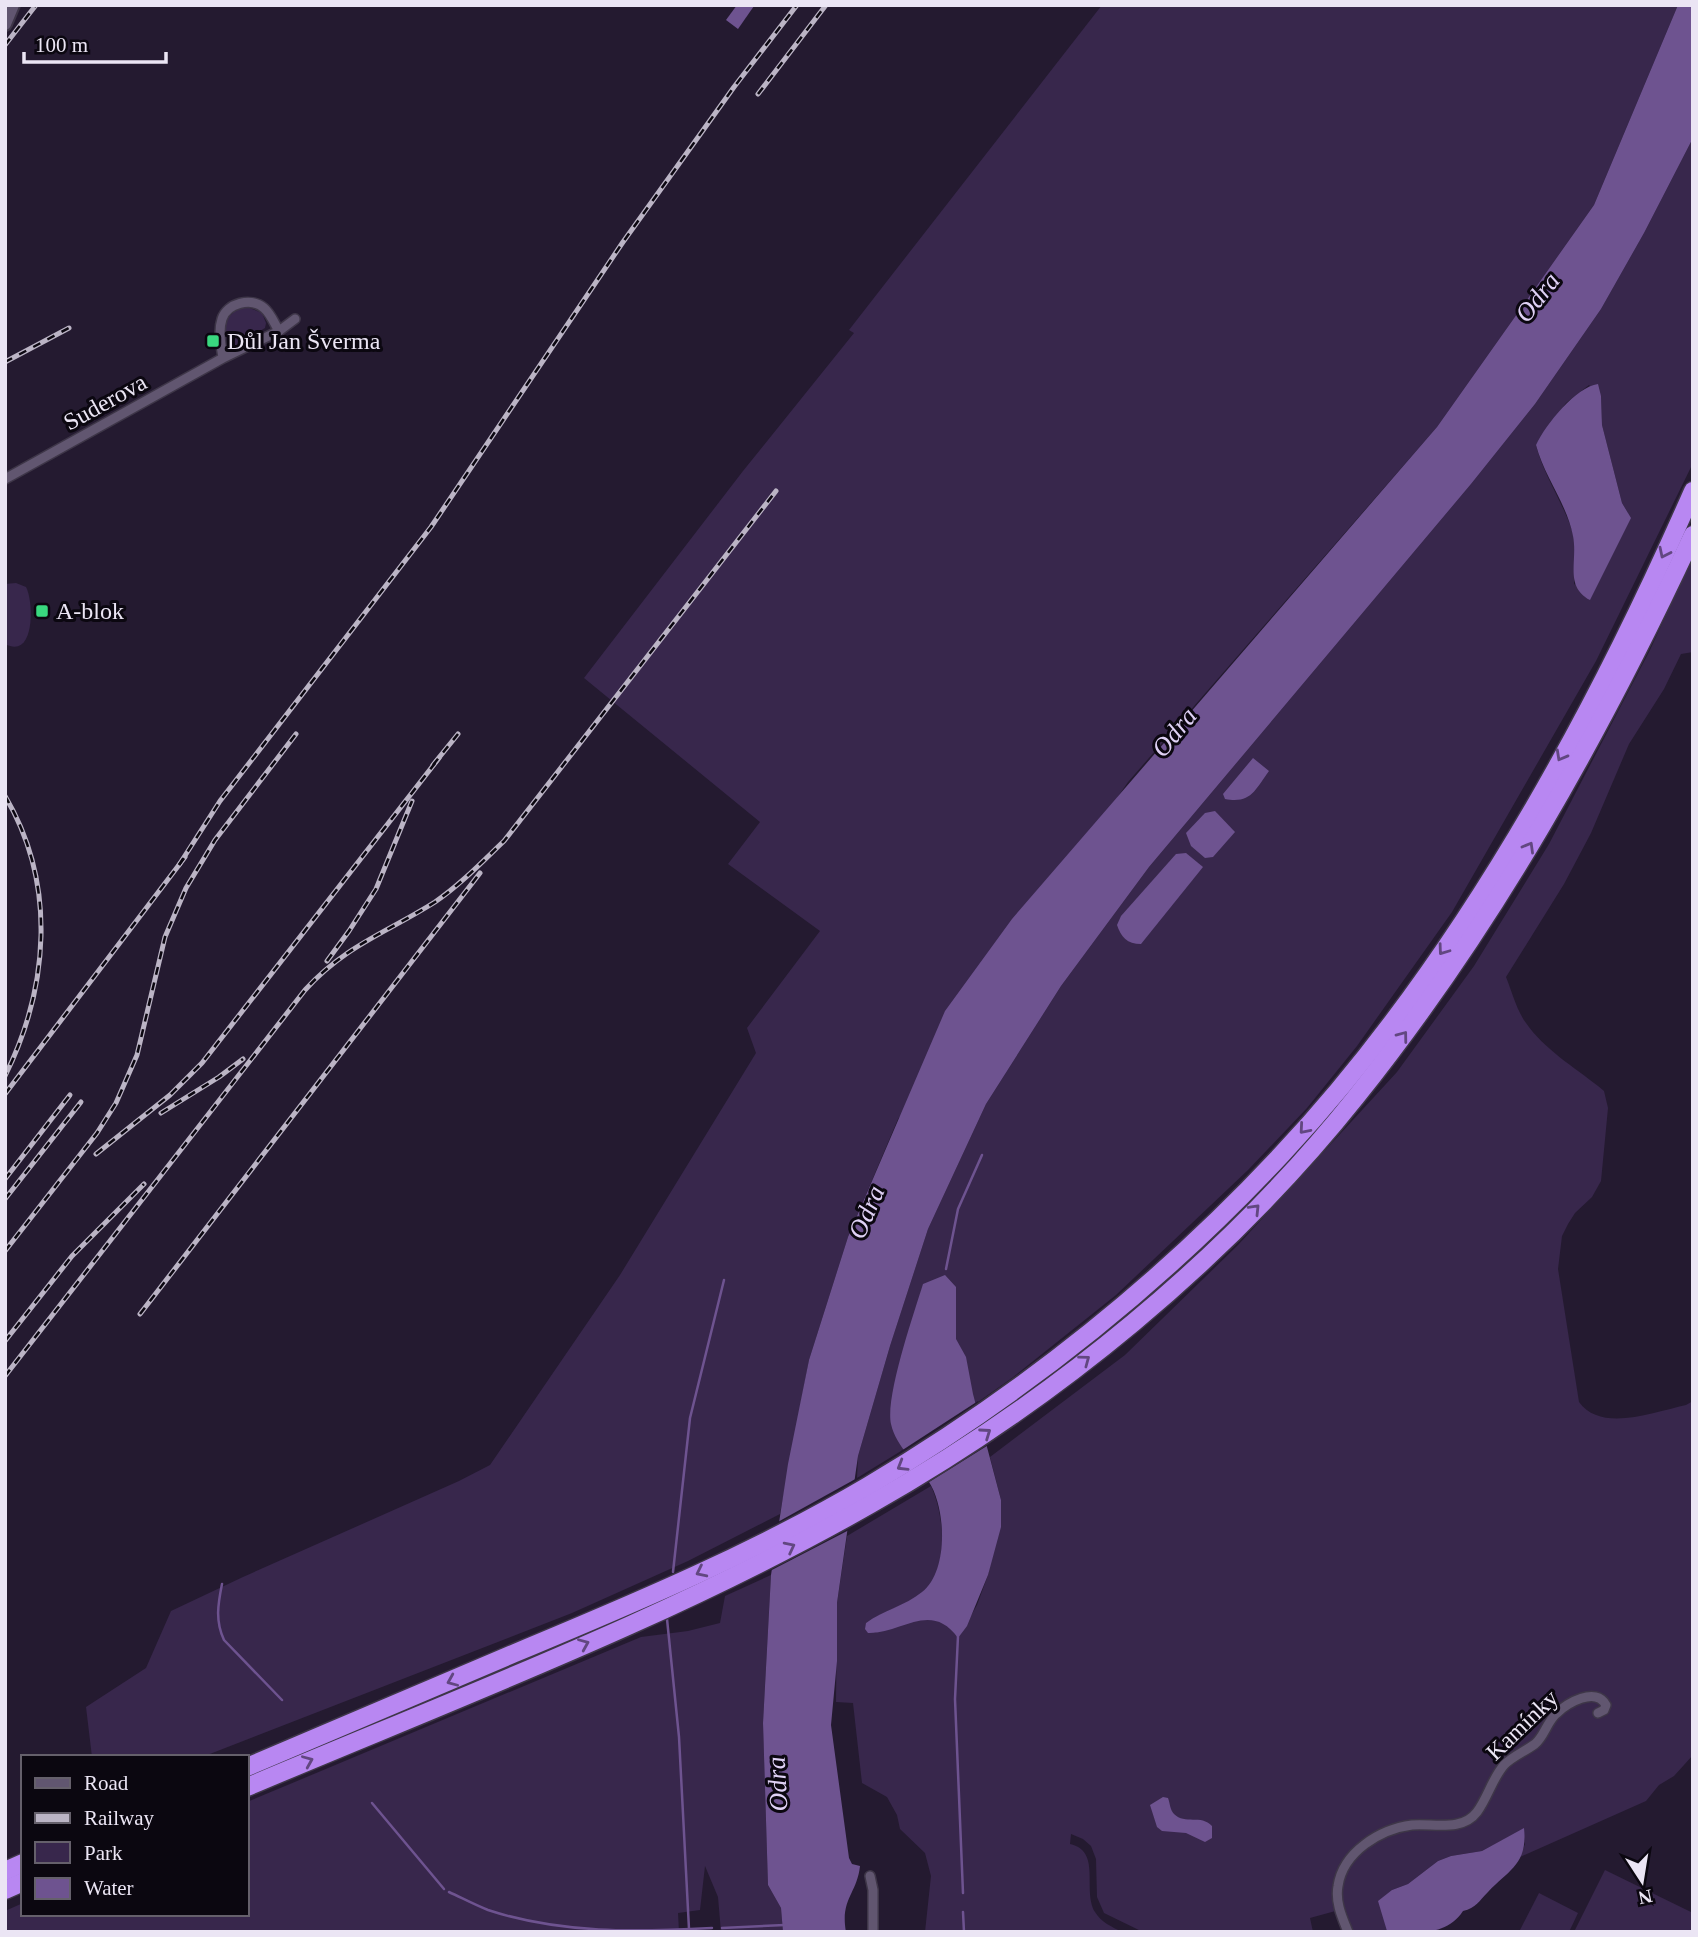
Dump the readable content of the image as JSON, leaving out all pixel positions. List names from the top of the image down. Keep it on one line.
{"streets":{"street":["Suderova","Kamínky"]},"water":["Odra"],"places":{"transit":["Důl Jan Šverma","A-blok"]},"legend":["Road","Railway","Park","Water"],"scale_bar":"100 m","north":"bottom"}
